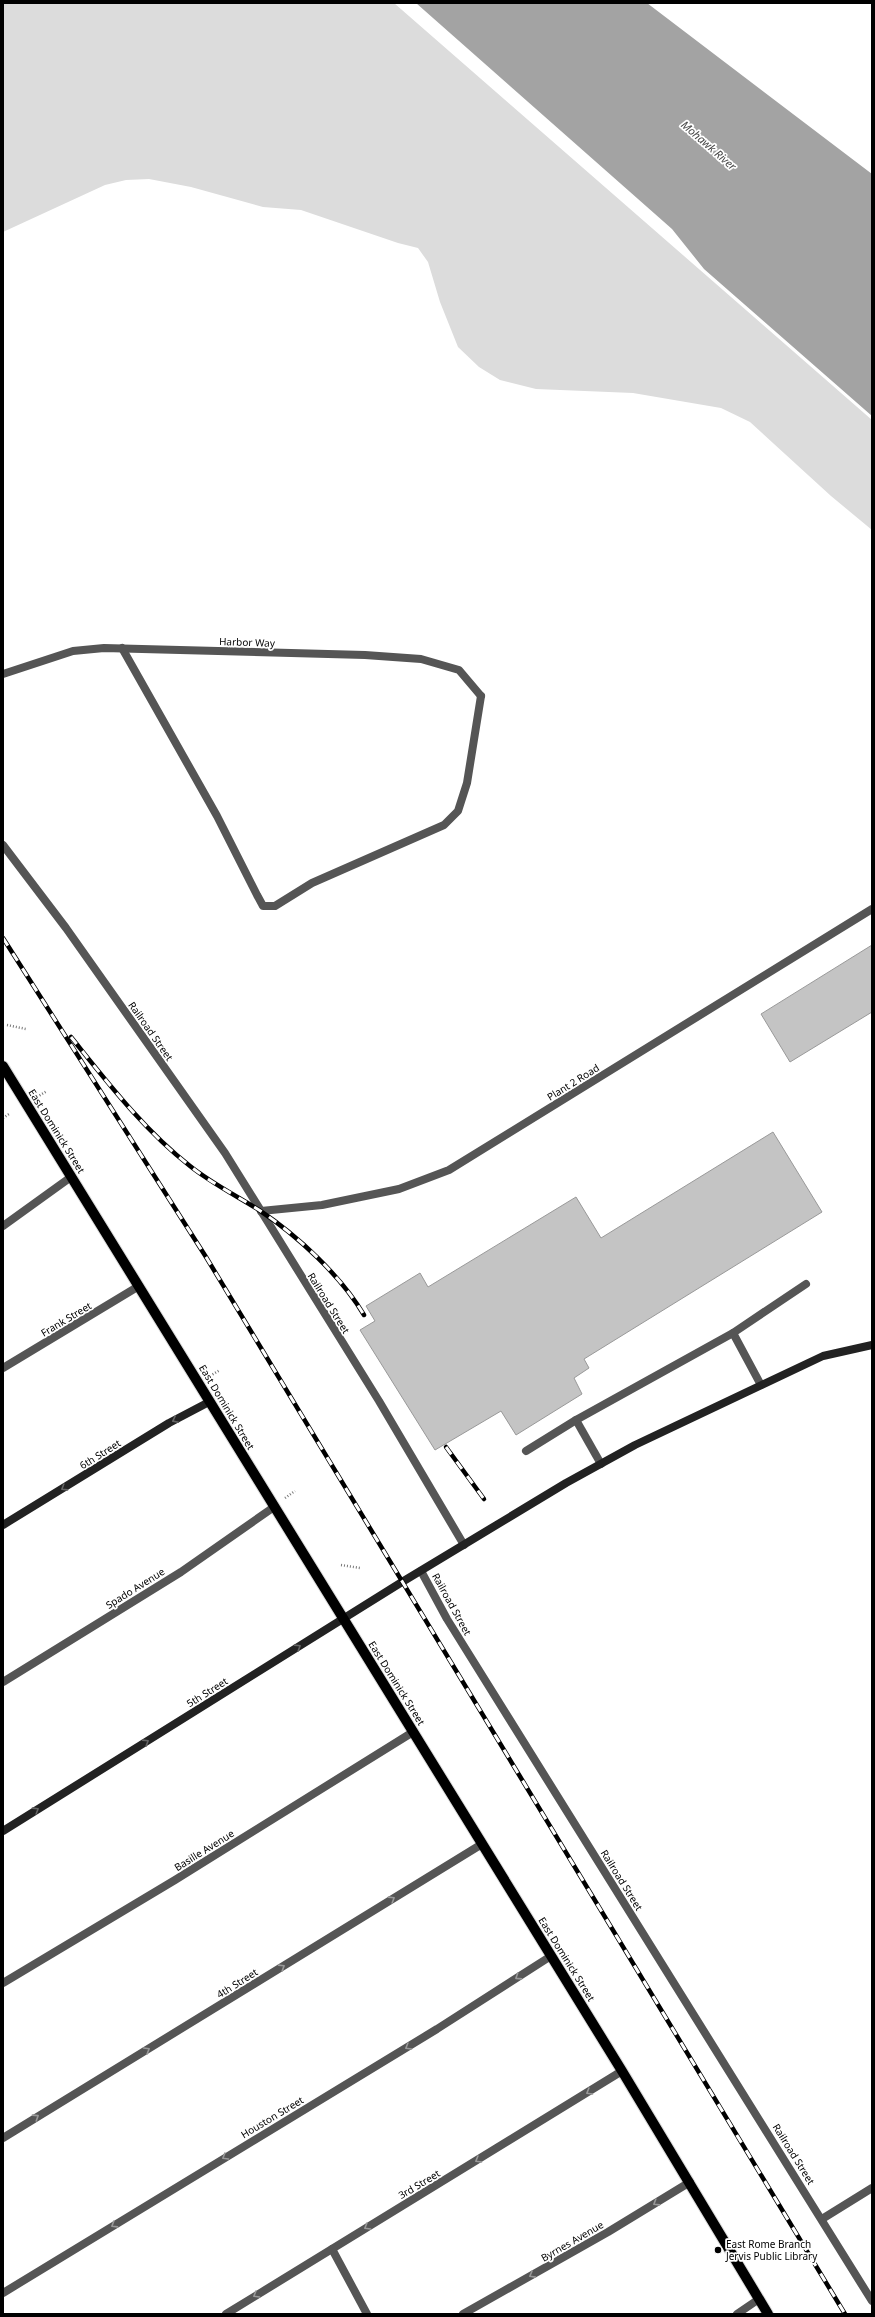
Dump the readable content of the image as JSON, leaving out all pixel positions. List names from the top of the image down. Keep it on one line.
{"streets":{"main road":["East Dominick Street"],"street":["Harbor Way","Railroad Street","Plant 2 Road","Frank Street","6th Street","Spado Avenue","5th Street","Basille Avenue","4th Street","Houston Street","3rd Street","Byrnes Avenue"]},"crossings":[["Railroad Street","Plant 2 Road"],["Railroad Street","5th Street"],["East Dominick Street","Frank Street"],["East Dominick Street","6th Street"],["East Dominick Street","Spado Avenue"],["East Dominick Street","5th Street"],["East Dominick Street","Basille Avenue"],["East Dominick Street","4th Street"],["East Dominick Street","Houston Street"],["East Dominick Street","3rd Street"],["East Dominick Street","Byrnes Avenue"]],"one_way":["6th Street","5th Street","4th Street","Houston Street","3rd Street","Byrnes Avenue"],"water":["Mohawk River"],"places":["East Rome Branch Jervis Public Library"]}
